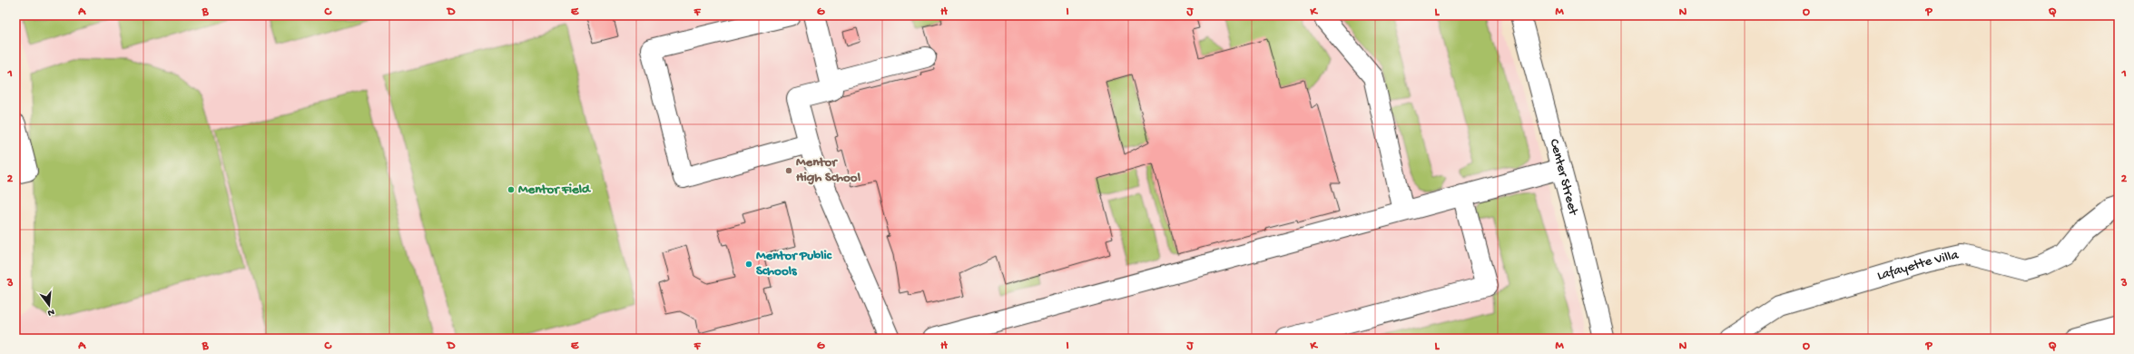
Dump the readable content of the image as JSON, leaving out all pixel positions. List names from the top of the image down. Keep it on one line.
{"streets":{"street":["Center Street","Lafayette Villa"]},"places":["Mentor High School","Mentor Field","Mentor Public Schools"],"north":"bottom","grid":{"columns":["A","B","C","D","E","F","G","H","I","J","K","L","M","N","O","P","Q"],"rows":["1","2","3"]}}
